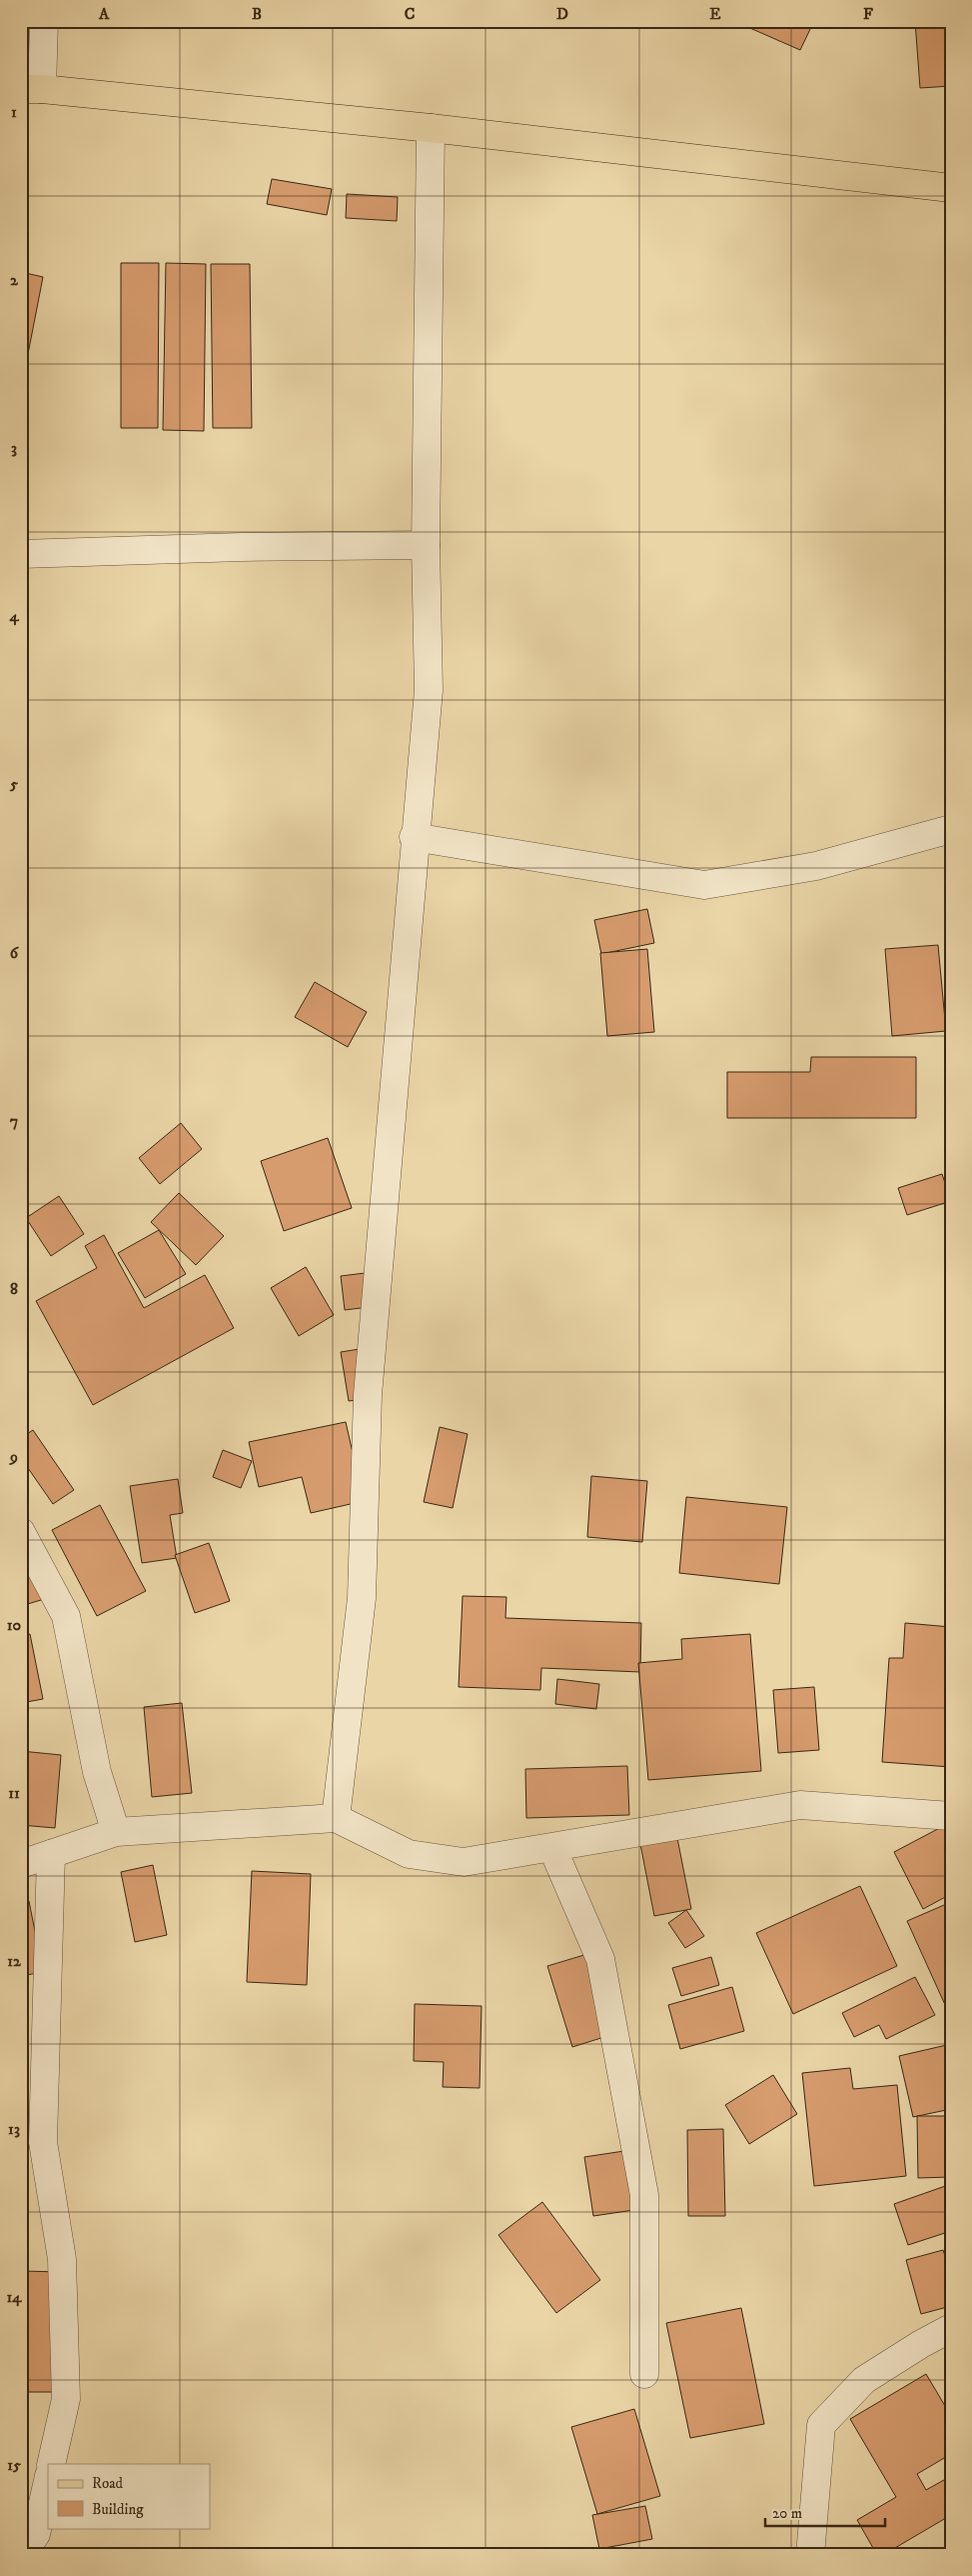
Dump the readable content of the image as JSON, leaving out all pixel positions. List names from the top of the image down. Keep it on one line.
{"legend":["Road","Building"],"scale_bar":"20 m","grid":{"columns":["A","B","C","D","E","F"],"rows":["1","2","3","4","5","6","7","8","9","10","11","12","13","14","15"]}}
